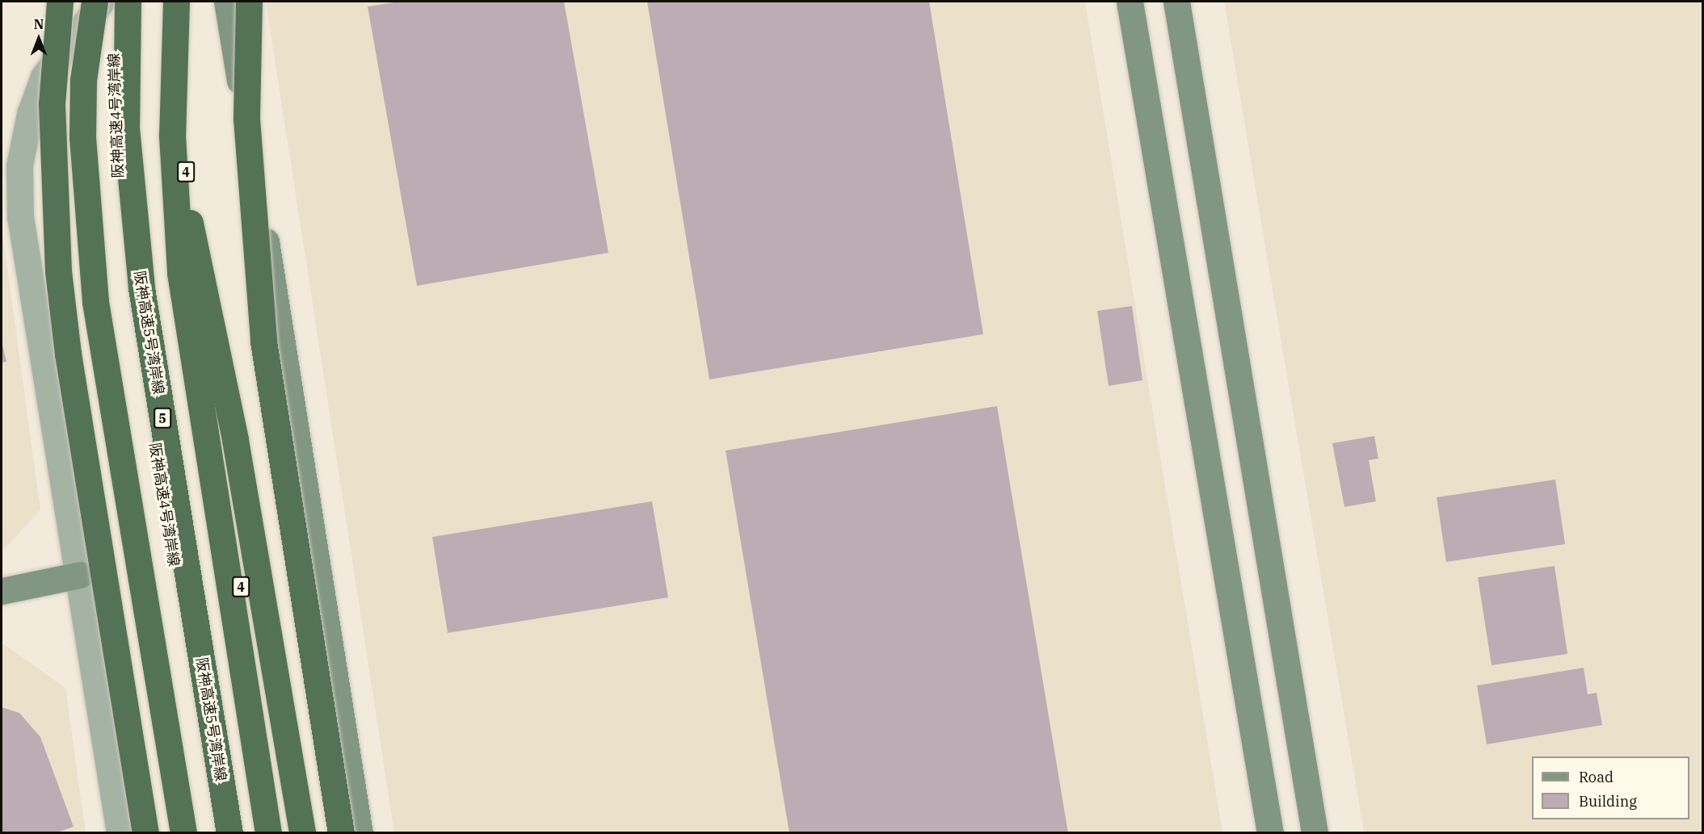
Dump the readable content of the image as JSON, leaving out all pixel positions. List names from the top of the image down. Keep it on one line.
{"streets":{"highway":["阪神高速4号湾岸線","4","阪神高速5号湾岸線","5"]},"legend":["Road","Building"],"north":"top"}
